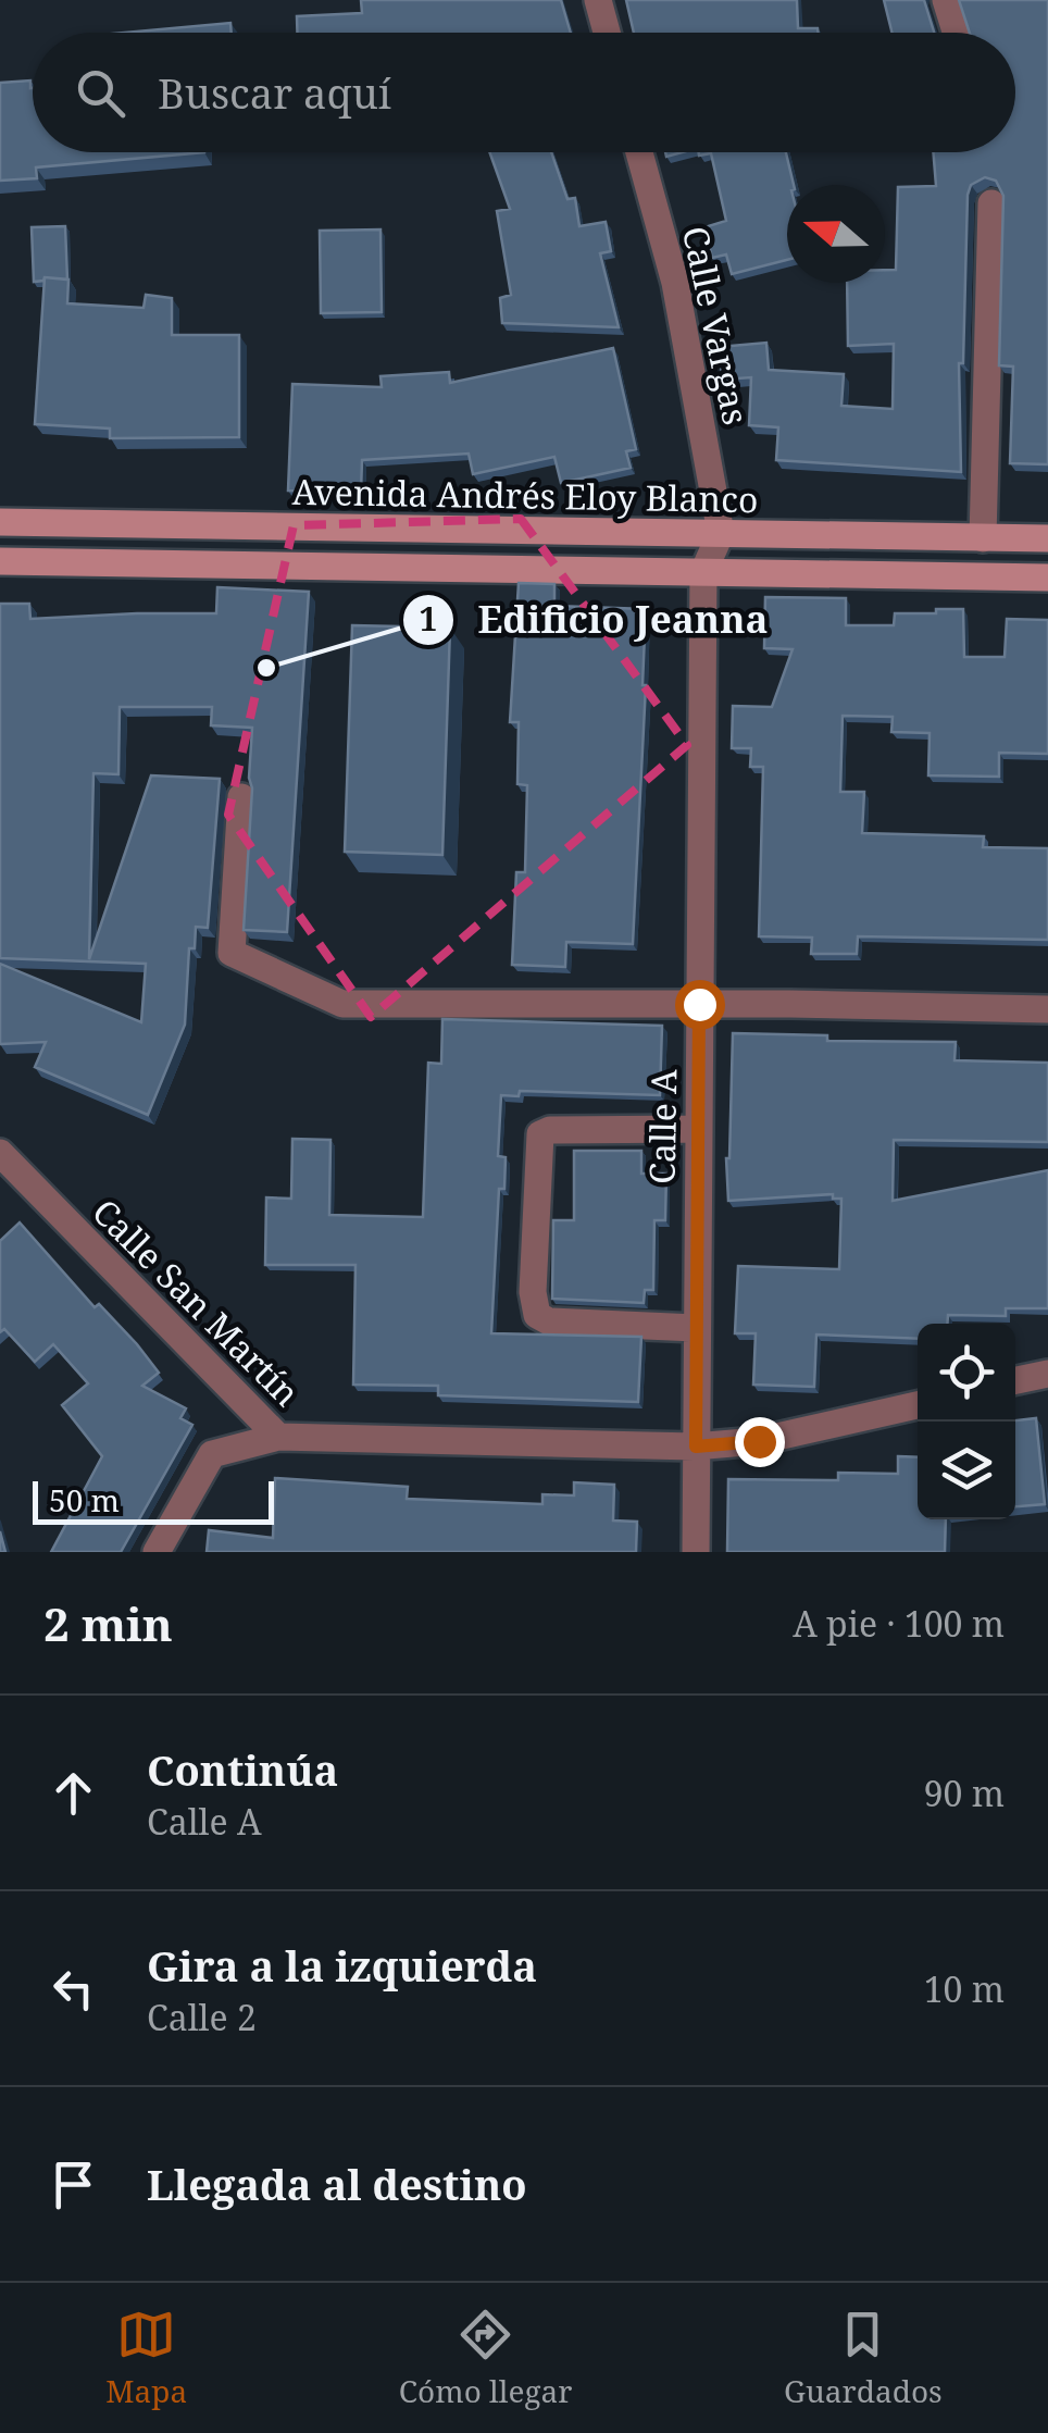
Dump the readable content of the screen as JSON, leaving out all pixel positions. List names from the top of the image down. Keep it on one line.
{"streets":{"street":["Calle Vargas","Avenida Andrés Eloy Blanco","Calle A","Calle San Martín"]},"crossings":[["Calle Vargas","Avenida Andrés Eloy Blanco"],["Avenida Andrés Eloy Blanco","Calle A"],["Calle A","Calle San Martín"]],"places":["Edificio Jeanna"],"scale_bar":"50 m","north":"left","page":{"search":"Buscar aquí","scale":"50 m","heading":["2 min","A pie · 100 m"],"list":[["Continúa","Calle A","90 m"],["Gira a la izquierda","Calle 2","10 m"],"Llegada al destino"],"nav":["Mapa","Cómo llegar","Guardados"]}}
